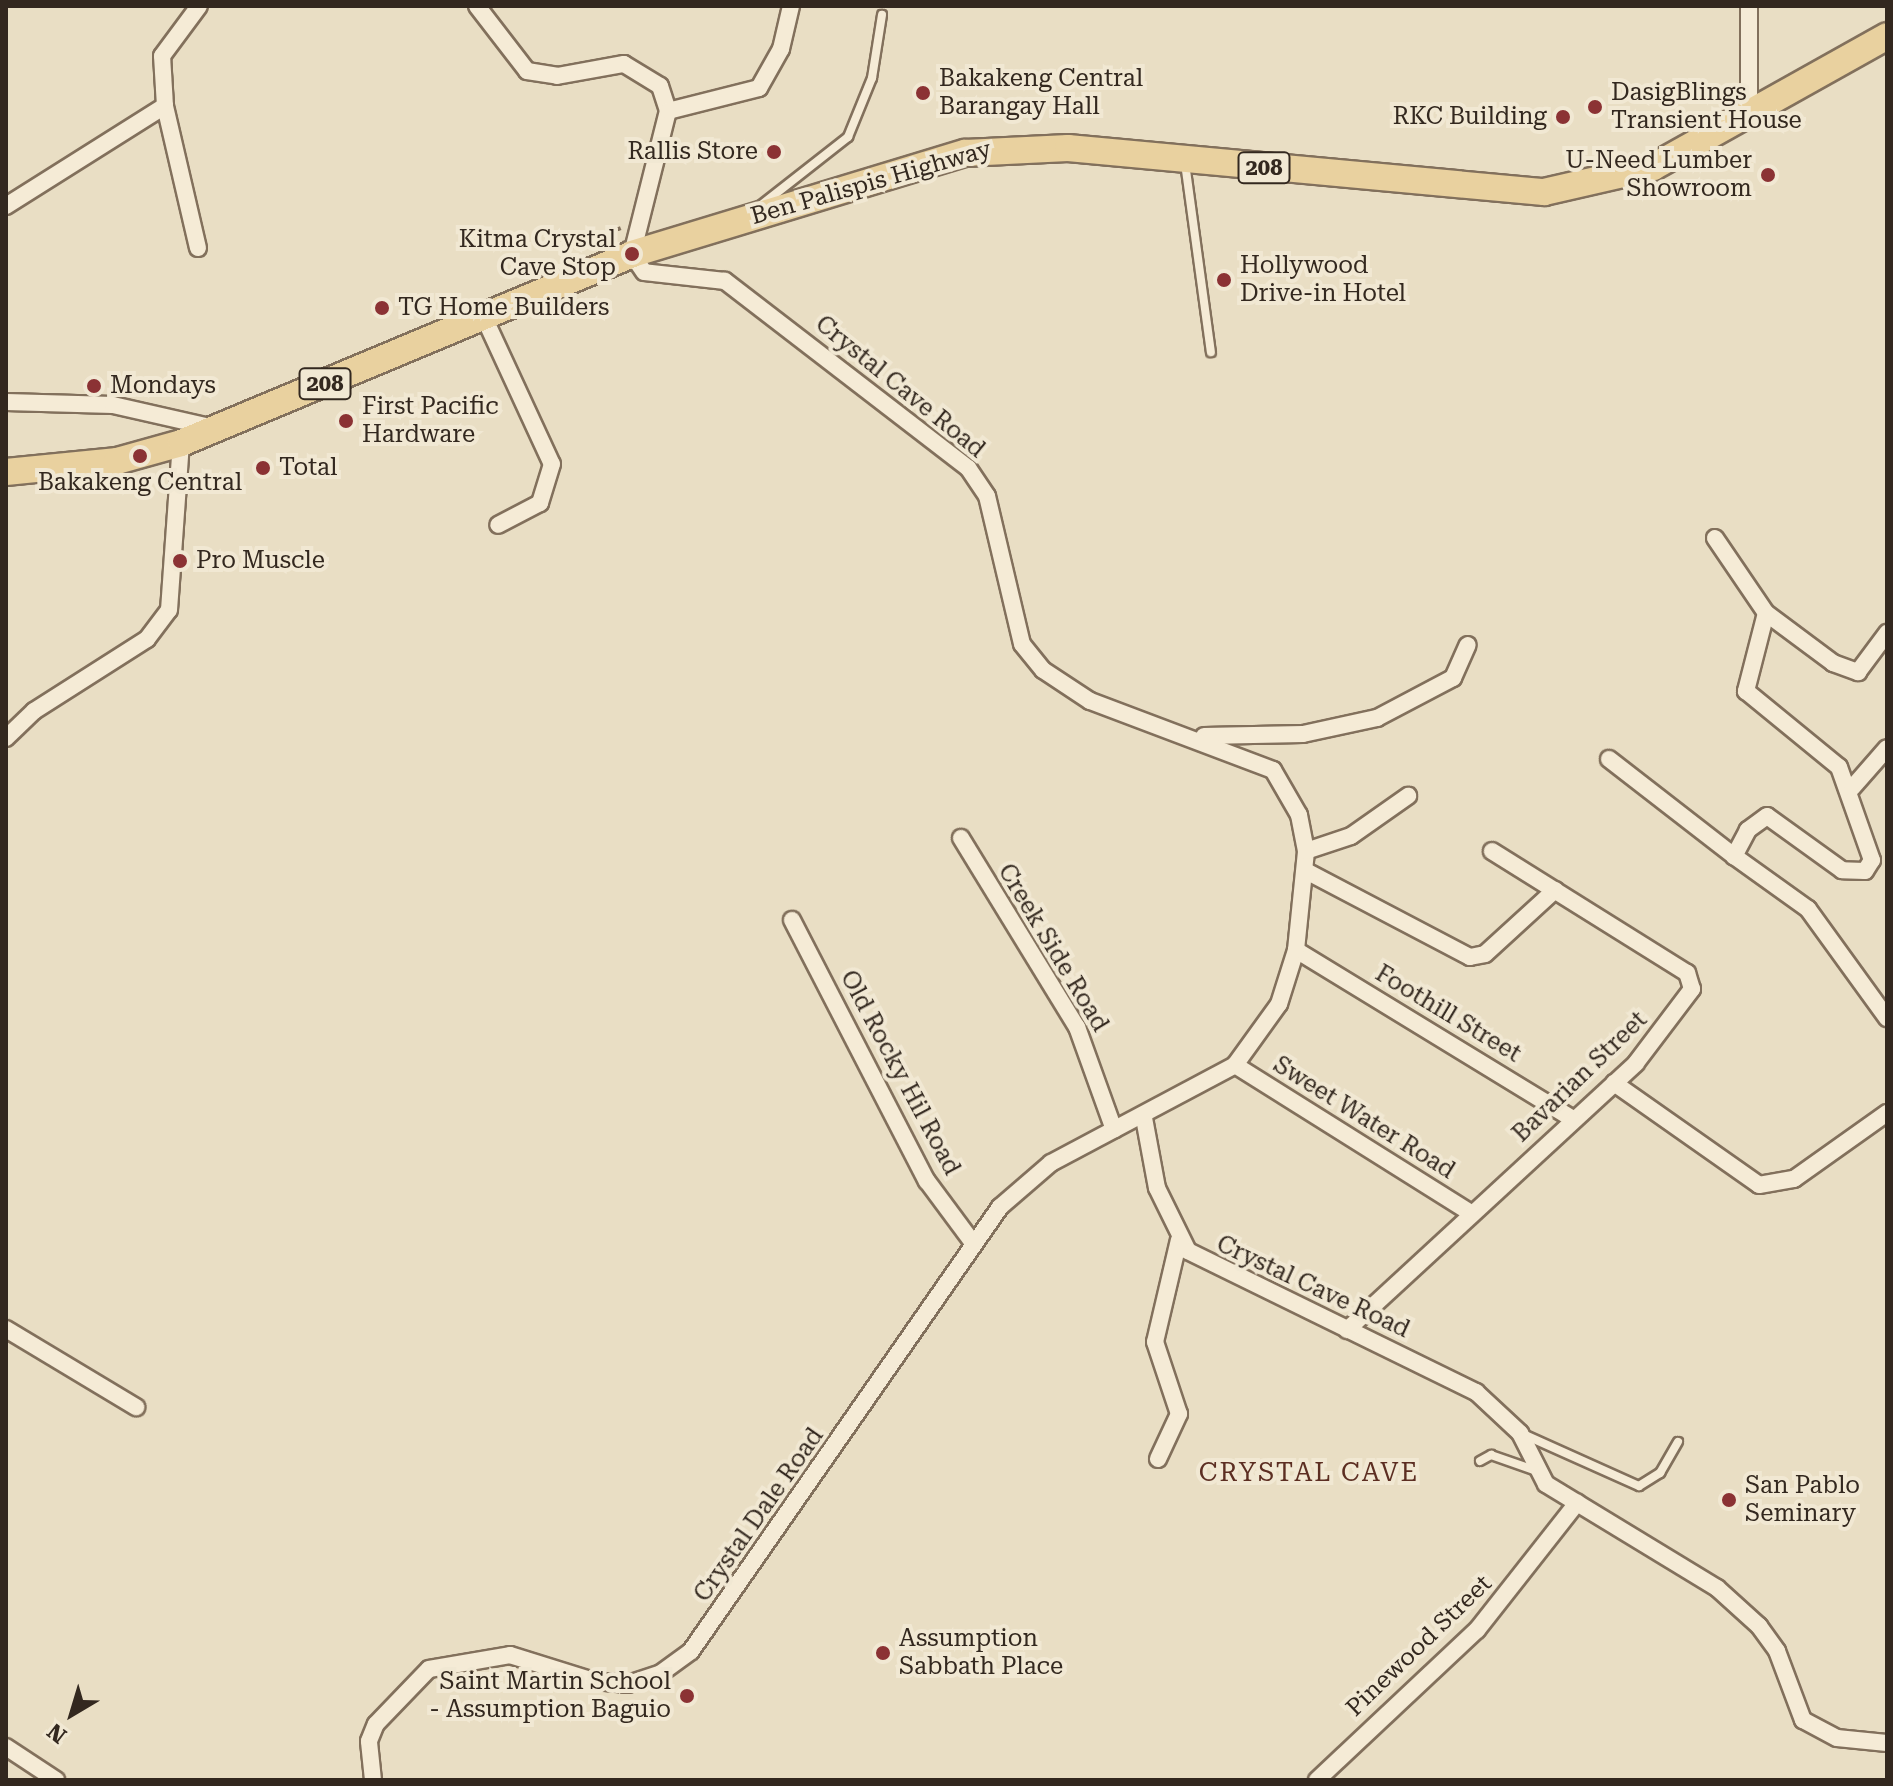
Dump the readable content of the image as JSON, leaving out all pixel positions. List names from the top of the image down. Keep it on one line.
{"streets":{"main road":["208","Ben Palispis Highway"],"street":["Crystal Cave Road","Creek Side Road","Foothill Street","Old Rocky Hil Road","Bavarian Street","Sweet Water Road","Crystal Dale Road","Pinewood Street"]},"crossings":[["Ben Palispis Highway","Crystal Cave Road"],["Crystal Cave Road","Foothill Street"],["Crystal Cave Road","Bavarian Street"],["Crystal Cave Road","Sweet Water Road"],["Crystal Cave Road","Crystal Dale Road"],["Crystal Cave Road","Pinewood Street"],["Creek Side Road","Crystal Dale Road"],["Foothill Street","Bavarian Street"],["Old Rocky Hil Road","Crystal Dale Road"],["Bavarian Street","Sweet Water Road"]],"districts":["CRYSTAL CAVE"],"places":["Bakakeng Central Barangay Hall","DasigBlings Transient House","RKC Building","Rallis Store","U-Need Lumber Showroom","Kitma Crystal Cave Stop","Hollywood Drive-in Hotel","TG Home Builders","Mondays","First Pacific Hardware","Bakakeng Central","Total","Pro Muscle","San Pablo Seminary","Assumption Sabbath Place","Saint Martin School - Assumption Baguio"],"north":"bottom left"}
